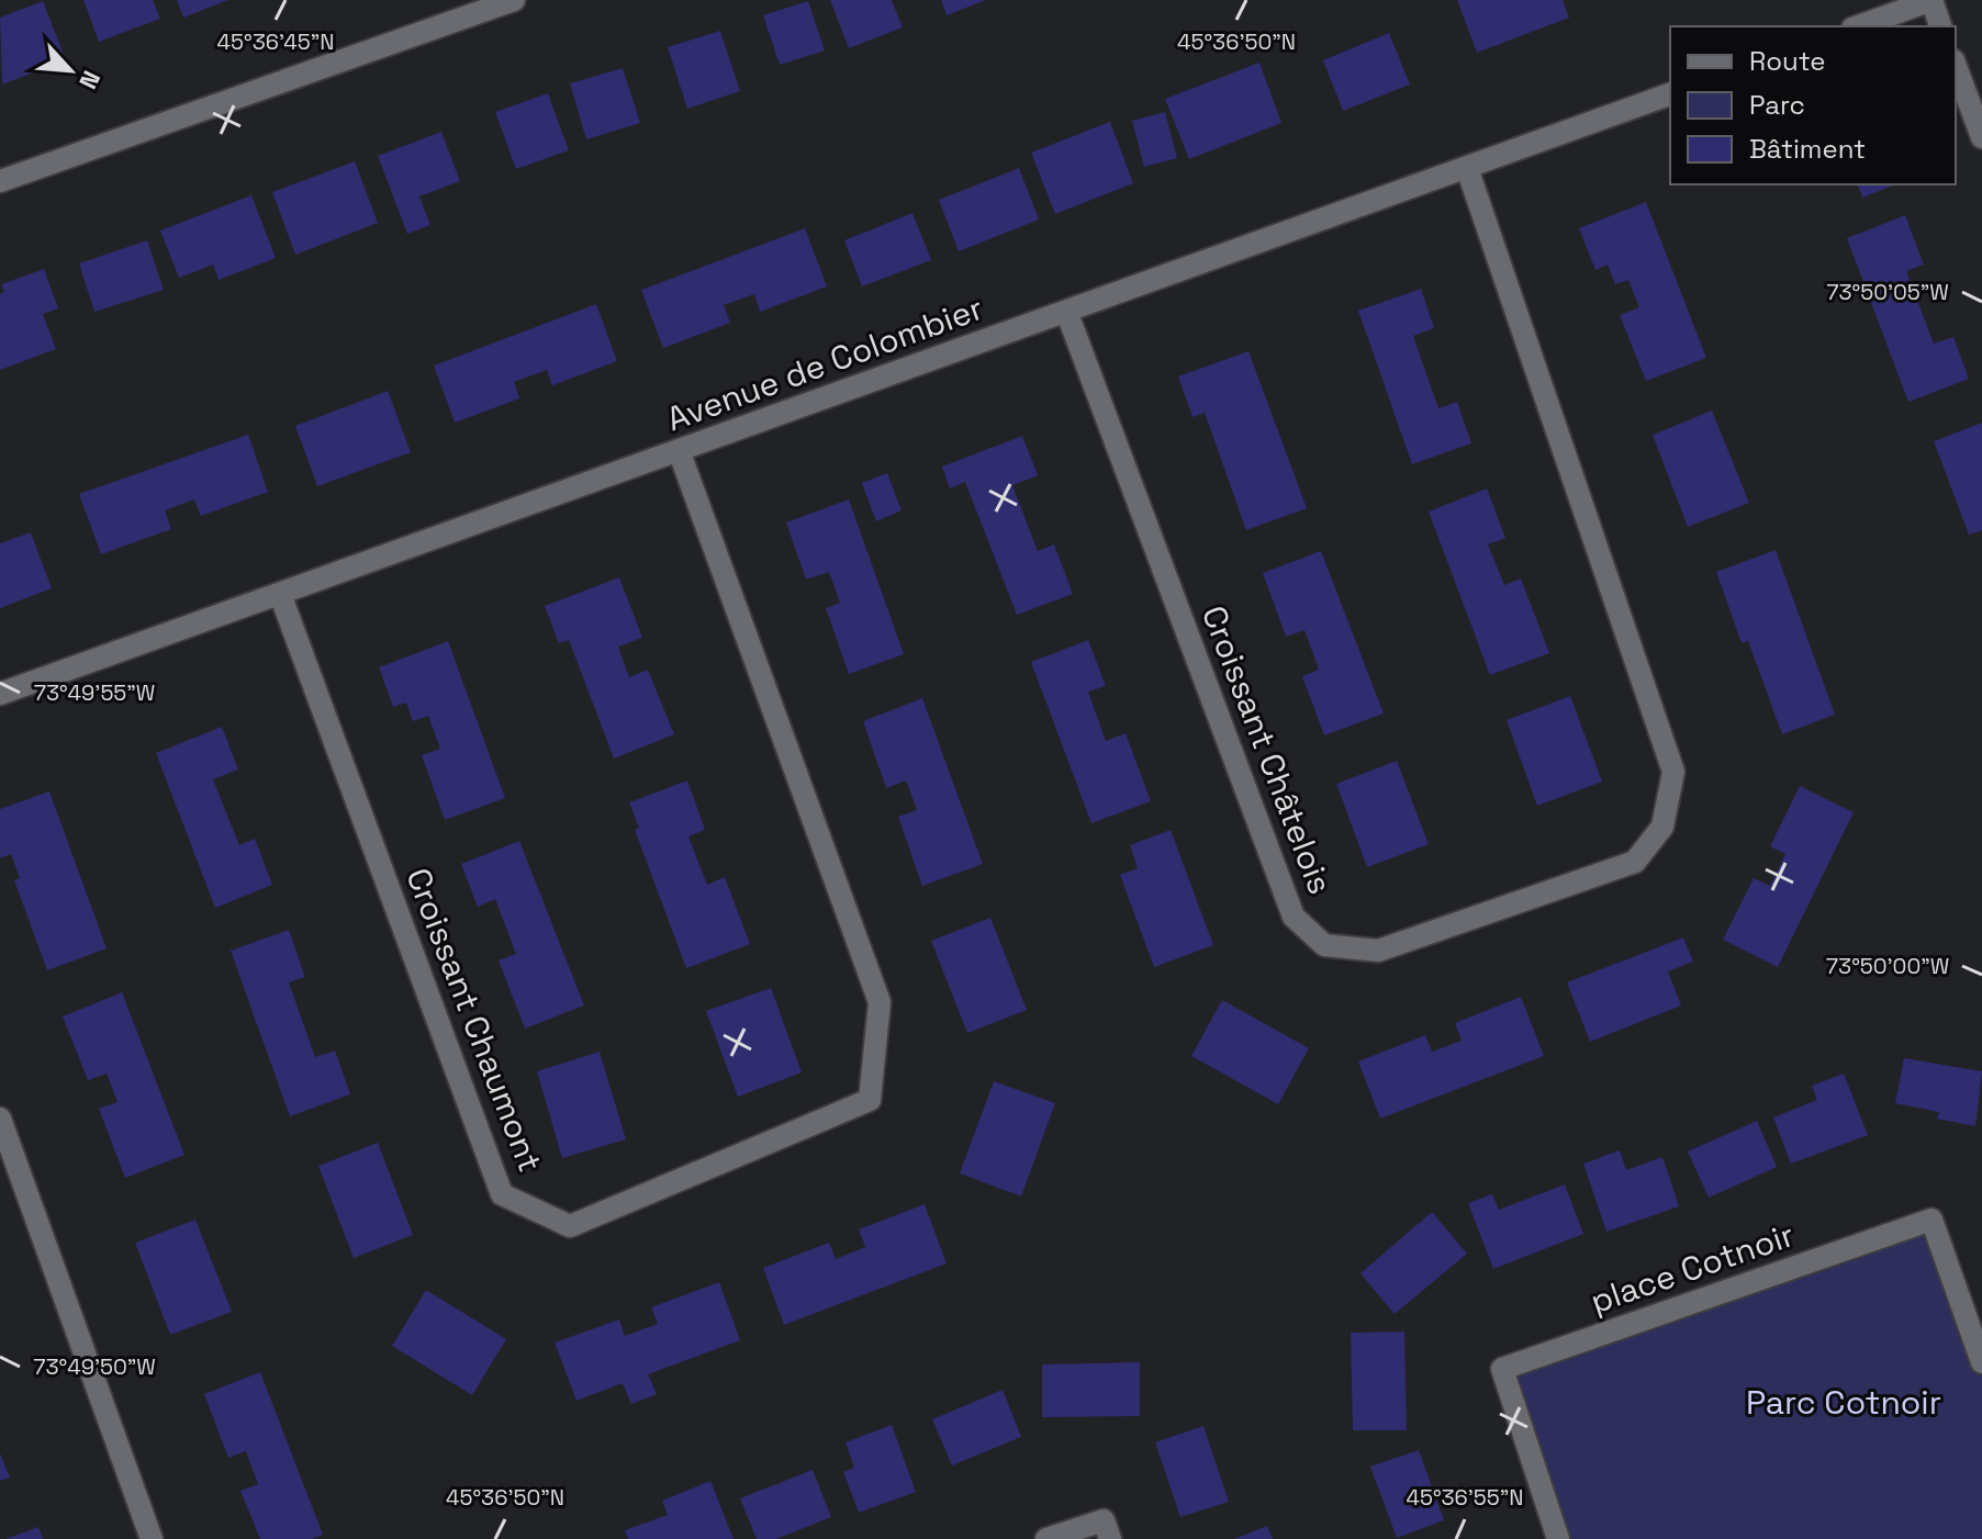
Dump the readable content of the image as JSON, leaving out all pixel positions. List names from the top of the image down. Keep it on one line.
{"streets":{"street":["Avenue de Colombier","Croissant Châtelois","Croissant Chaumont","place Cotnoir"]},"crossings":[["Avenue de Colombier","Croissant Châtelois"],["Avenue de Colombier","Croissant Chaumont"]],"parks":["Parc Cotnoir"],"legend":["Route","Parc","Bâtiment"],"north":"bottom right","coordinates":["45°36'45\"N","45°36'50\"N","73°50'05\"W","73°49'55\"W","73°50'00\"W","73°49'50\"W","45°36'55\"N"]}
